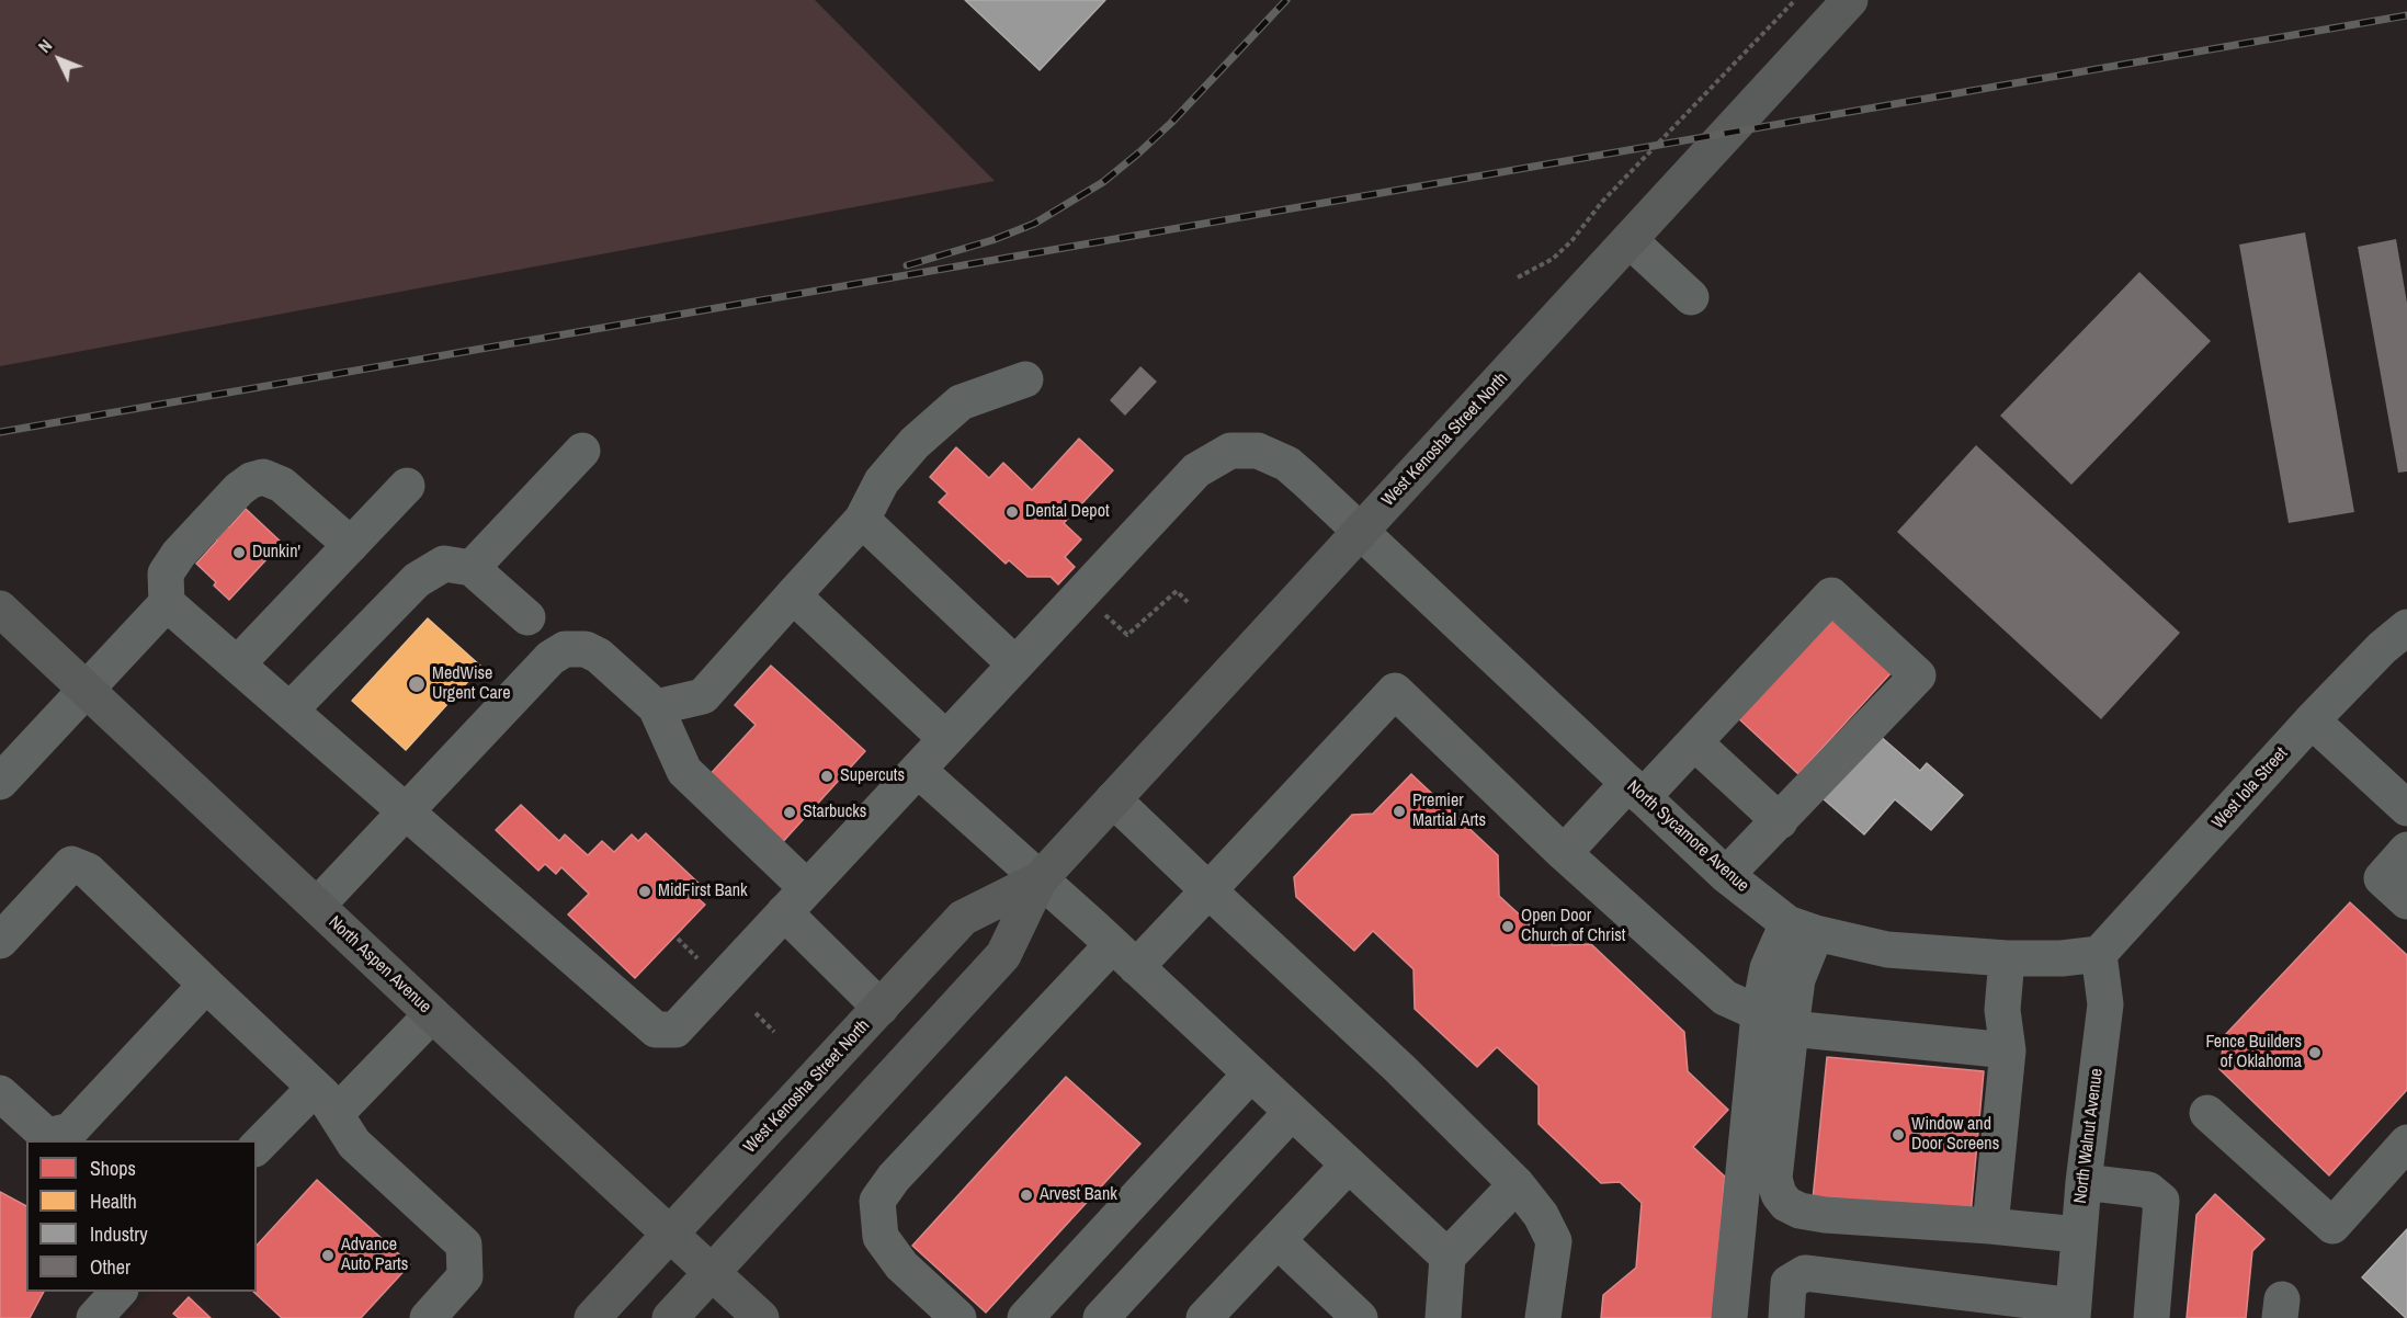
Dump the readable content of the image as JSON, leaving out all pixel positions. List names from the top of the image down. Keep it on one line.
{"streets":{"main road":["West Kenosha Street North","North Aspen Avenue"],"street":["West Iola Street","North Sycamore Avenue","North Walnut Avenue"]},"crossings":[["West Kenosha Street North","North Sycamore Avenue"],["West Kenosha Street North","North Aspen Avenue"],["West Iola Street","North Sycamore Avenue"],["West Iola Street","North Walnut Avenue"],["North Sycamore Avenue","North Walnut Avenue"]],"places":["Dental Depot","Dunkin'","MedWise Urgent Care","Supercuts","Premier Martial Arts","Starbucks","MidFirst Bank","Open Door Church of Christ","Fence Builders of Oklahoma","Window and Door Screens","Arvest Bank","Advance Auto Parts"],"legend":["Shops","Health","Industry","Other"],"north":"top left"}
